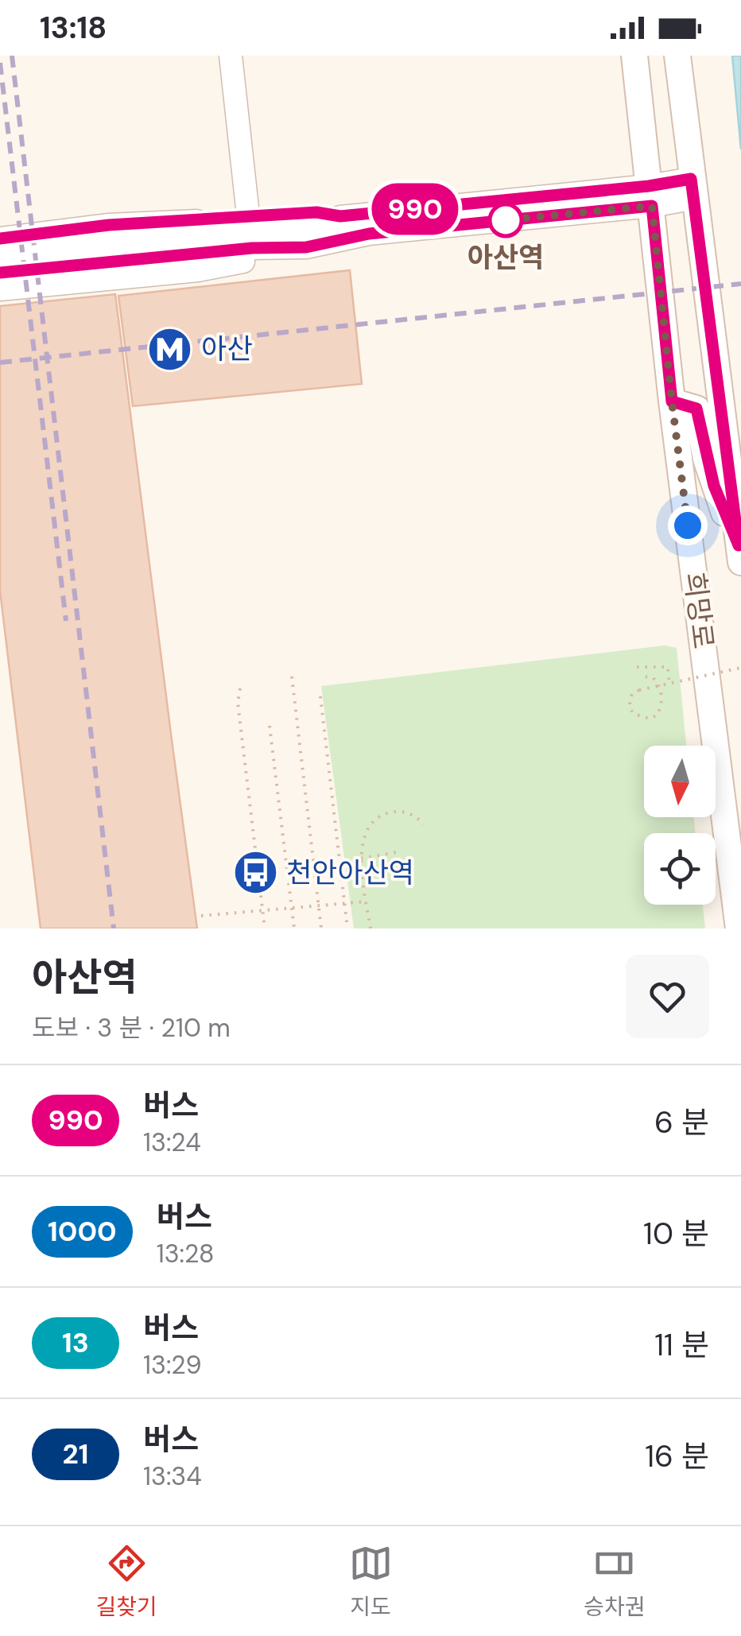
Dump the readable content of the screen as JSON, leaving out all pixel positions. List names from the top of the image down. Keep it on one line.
{"streets":{"main road":["희망로"]},"places":{"other":["아산역"],"metro station":["아산"],"bus stop":["천안아산역"]},"lines":["bus line 990"],"north":"bottom","page":{"status":"13:18","on_map":"990","heading":["아산역","도보 · 3 분 · 210 m"],"list":[{"mark":"990","name":"버스","note":"13:24","value":"6 분"},{"mark":"1000","name":"버스","note":"13:28","value":"10 분"},{"mark":"13","name":"버스","note":"13:29","value":"11 분"},{"mark":"21","name":"버스","note":"13:34","value":"16 분"}],"tabs":["길찾기","지도","승차권"]}}
